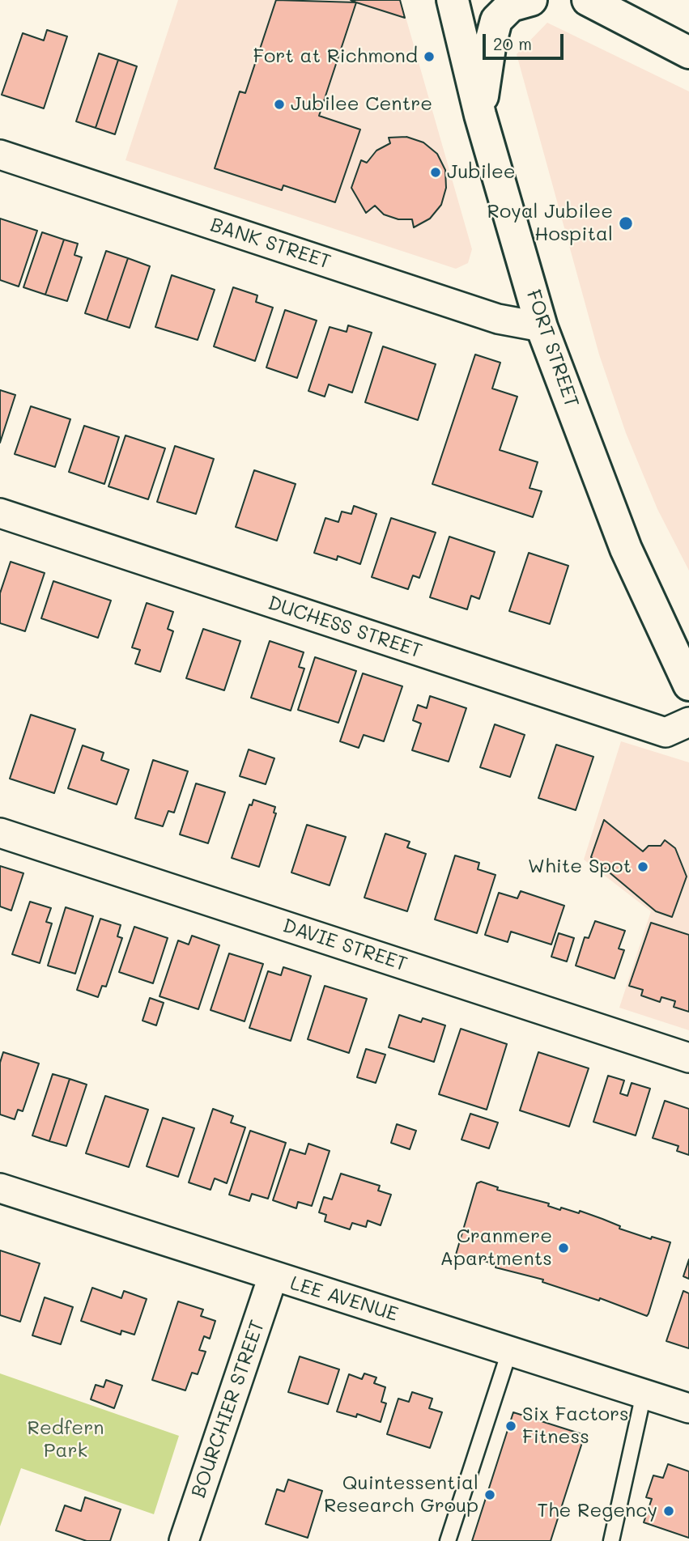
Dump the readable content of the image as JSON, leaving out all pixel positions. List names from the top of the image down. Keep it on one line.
{"streets":{"main road":["FORT STREET"],"street":["BANK STREET","DUCHESS STREET","DAVIE STREET","LEE AVENUE","BOURCHIER STREET"]},"crossings":[["BANK STREET","FORT STREET"],["LEE AVENUE","BOURCHIER STREET"]],"parks":["Redfern Park"],"places":["Fort at Richmond","Jubilee Centre","Jubilee","Royal Jubilee Hospital","White Spot","Cranmere Apartments","Six Factors Fitness","Quintessential Research Group","The Regency"],"scale_bar":"20 m"}
